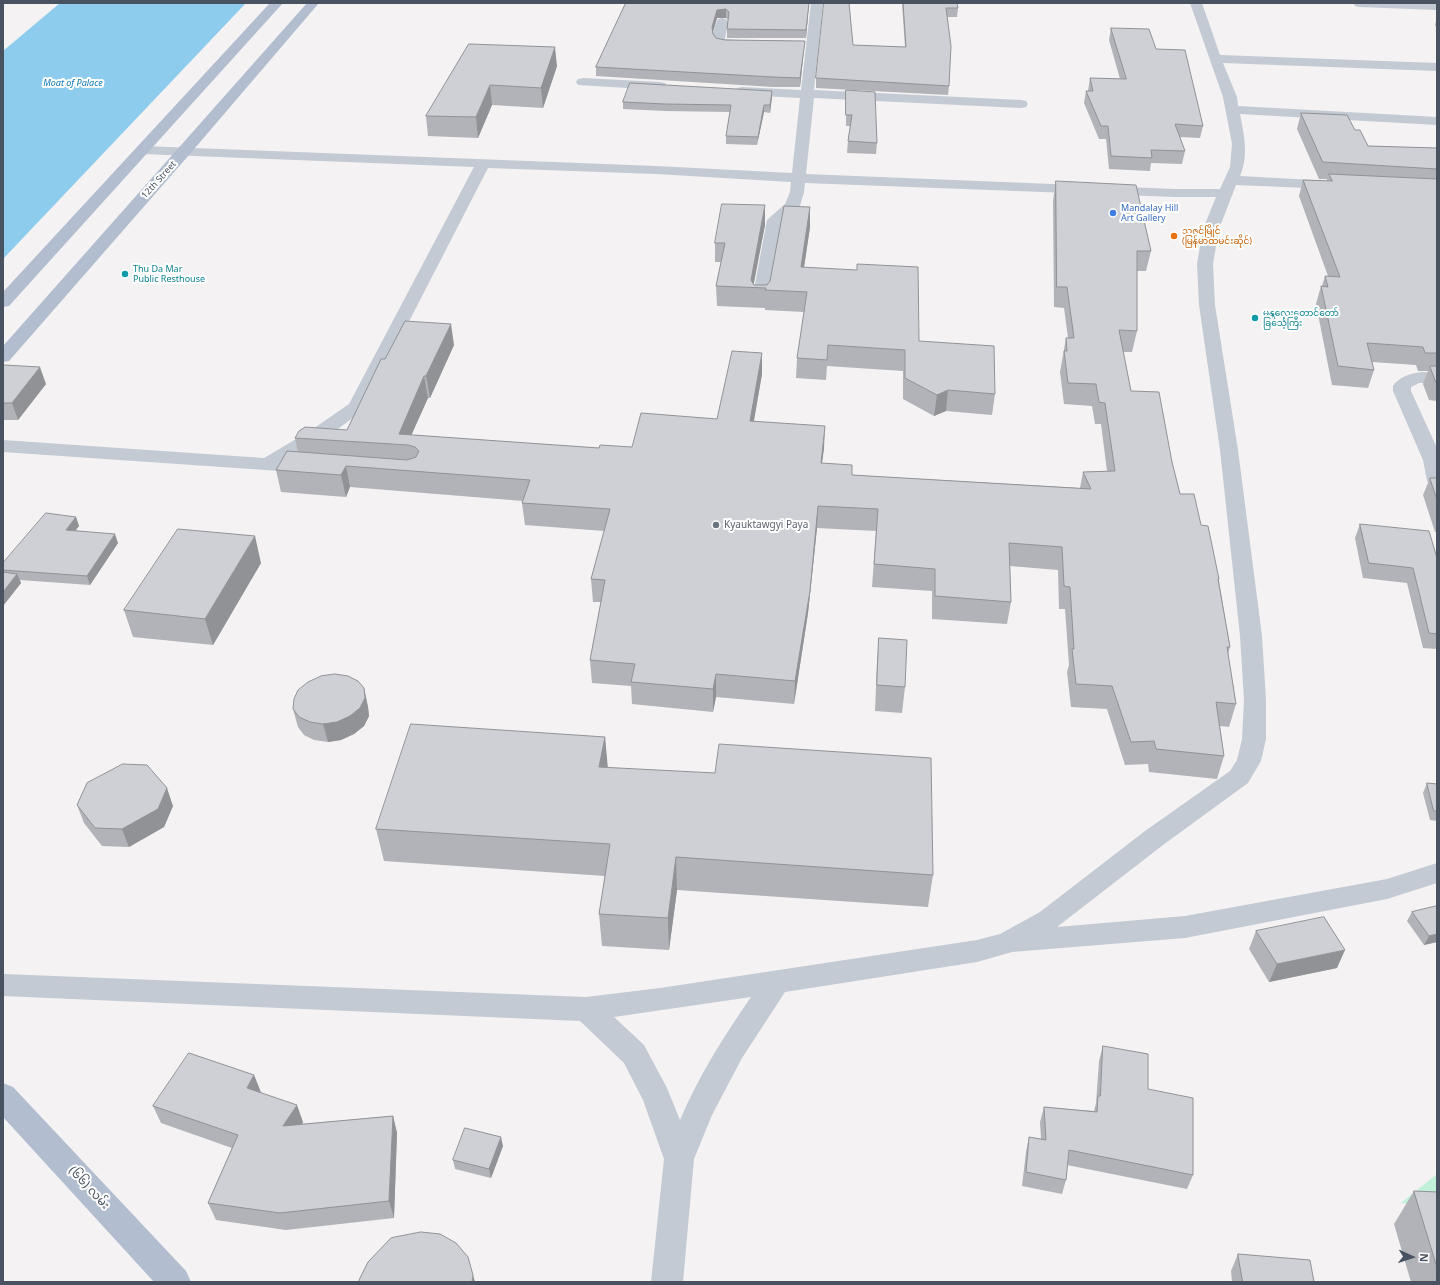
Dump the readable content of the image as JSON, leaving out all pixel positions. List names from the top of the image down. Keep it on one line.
{"streets":{"main road":["12th Street","(၆၆) လမ်း"]},"water":["Moat of Palace"],"places":["Mandalay Hill Art Gallery","သဇင်မြိုင် (မြန်မာထမင်းဆိုင်)","Thu Da Mar Public Resthouse","မန္တလေးတောင်တော် ‌ခြင်္သေ့ကြီး","Kyauktawgyi Paya"],"north":"right"}
